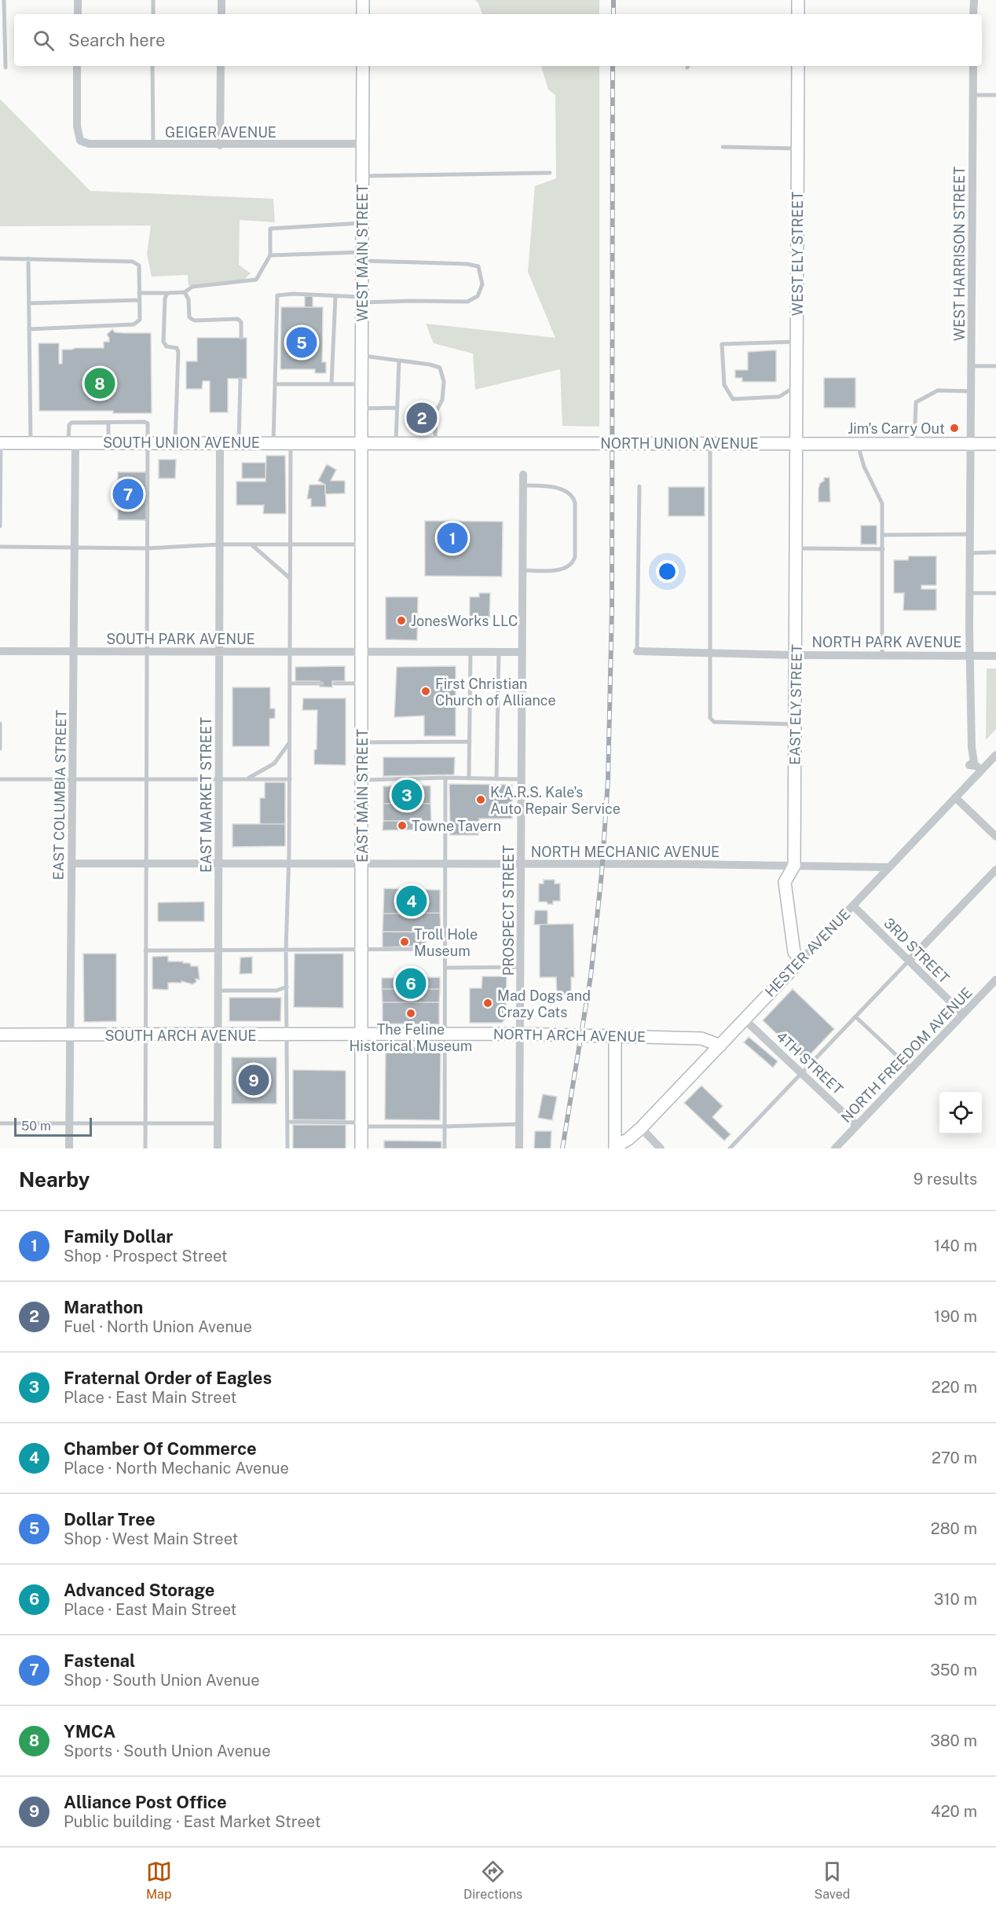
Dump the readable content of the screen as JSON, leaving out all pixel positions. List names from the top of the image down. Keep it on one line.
{"streets":{"street":["GEIGER AVENUE","WEST MAIN STREET","WEST ELY STREET","WEST HARRISON STREET","SOUTH UNION AVENUE","NORTH UNION AVENUE","SOUTH PARK AVENUE","NORTH PARK AVENUE","EAST ELY STREET","EAST COLUMBIA STREET","EAST MARKET STREET","EAST MAIN STREET","NORTH MECHANIC AVENUE","PROSPECT STREET","3RD STREET","HESTER AVENUE","SOUTH ARCH AVENUE","NORTH ARCH AVENUE","NORTH FREEDOM AVENUE","4TH STREET"]},"crossings":[["GEIGER AVENUE","WEST MAIN STREET"],["WEST MAIN STREET","SOUTH UNION AVENUE"],["WEST MAIN STREET","NORTH UNION AVENUE"],["WEST MAIN STREET","EAST MAIN STREET"],["WEST ELY STREET","NORTH UNION AVENUE"],["WEST ELY STREET","EAST ELY STREET"],["WEST HARRISON STREET","NORTH UNION AVENUE"],["WEST HARRISON STREET","NORTH PARK AVENUE"],["WEST HARRISON STREET","HESTER AVENUE"],["SOUTH UNION AVENUE","NORTH UNION AVENUE"],["SOUTH UNION AVENUE","EAST COLUMBIA STREET"],["SOUTH UNION AVENUE","EAST MARKET STREET"],["SOUTH UNION AVENUE","EAST MAIN STREET"],["NORTH UNION AVENUE","EAST ELY STREET"],["NORTH UNION AVENUE","EAST MAIN STREET"],["SOUTH PARK AVENUE","EAST COLUMBIA STREET"],["SOUTH PARK AVENUE","EAST MARKET STREET"],["SOUTH PARK AVENUE","EAST MAIN STREET"],["NORTH PARK AVENUE","EAST ELY STREET"],["EAST ELY STREET","NORTH MECHANIC AVENUE"],["EAST ELY STREET","HESTER AVENUE"],["EAST COLUMBIA STREET","NORTH MECHANIC AVENUE"],["EAST COLUMBIA STREET","SOUTH ARCH AVENUE"],["EAST MARKET STREET","NORTH MECHANIC AVENUE"],["EAST MARKET STREET","SOUTH ARCH AVENUE"],["EAST MAIN STREET","NORTH MECHANIC AVENUE"],["EAST MAIN STREET","SOUTH ARCH AVENUE"],["EAST MAIN STREET","NORTH ARCH AVENUE"],["NORTH MECHANIC AVENUE","PROSPECT STREET"],["NORTH MECHANIC AVENUE","HESTER AVENUE"],["PROSPECT STREET","NORTH ARCH AVENUE"],["3RD STREET","HESTER AVENUE"],["3RD STREET","NORTH FREEDOM AVENUE"],["HESTER AVENUE","NORTH ARCH AVENUE"],["HESTER AVENUE","4TH STREET"],["SOUTH ARCH AVENUE","NORTH ARCH AVENUE"],["NORTH FREEDOM AVENUE","4TH STREET"]],"places":["Jim's Carry Out","JonesWorks LLC","First Christian Church of Alliance","K.A.R.S. Kale's Auto Repair Service","Towne Tavern","Troll Hole Museum","Mad Dogs and Crazy Cats","The Feline Historical Museum"],"scale_bar":"50 m","page":{"search":"Search here","pins":["5","8","2","7","1","3","4","6","9"],"scale":"50 m","heading":["Nearby","9 results"],"list":[{"mark":"1","name":"Family Dollar","note":"Shop · Prospect Street","value":"140 m"},{"mark":"2","name":"Marathon","note":"Fuel · North Union Avenue","value":"190 m"},{"mark":"3","name":"Fraternal Order of Eagles","note":"Place · East Main Street","value":"220 m"},{"mark":"4","name":"Chamber Of Commerce","note":"Place · North Mechanic Avenue","value":"270 m"},{"mark":"5","name":"Dollar Tree","note":"Shop · West Main Street","value":"280 m"},{"mark":"6","name":"Advanced Storage","note":"Place · East Main Street","value":"310 m"},{"mark":"7","name":"Fastenal","note":"Shop · South Union Avenue","value":"350 m"},{"mark":"8","name":"YMCA","note":"Sports · South Union Avenue","value":"380 m"},{"mark":"9","name":"Alliance Post Office","note":"Public building · East Market Street","value":"420 m"}],"nav":["Map","Directions","Saved"]}}
